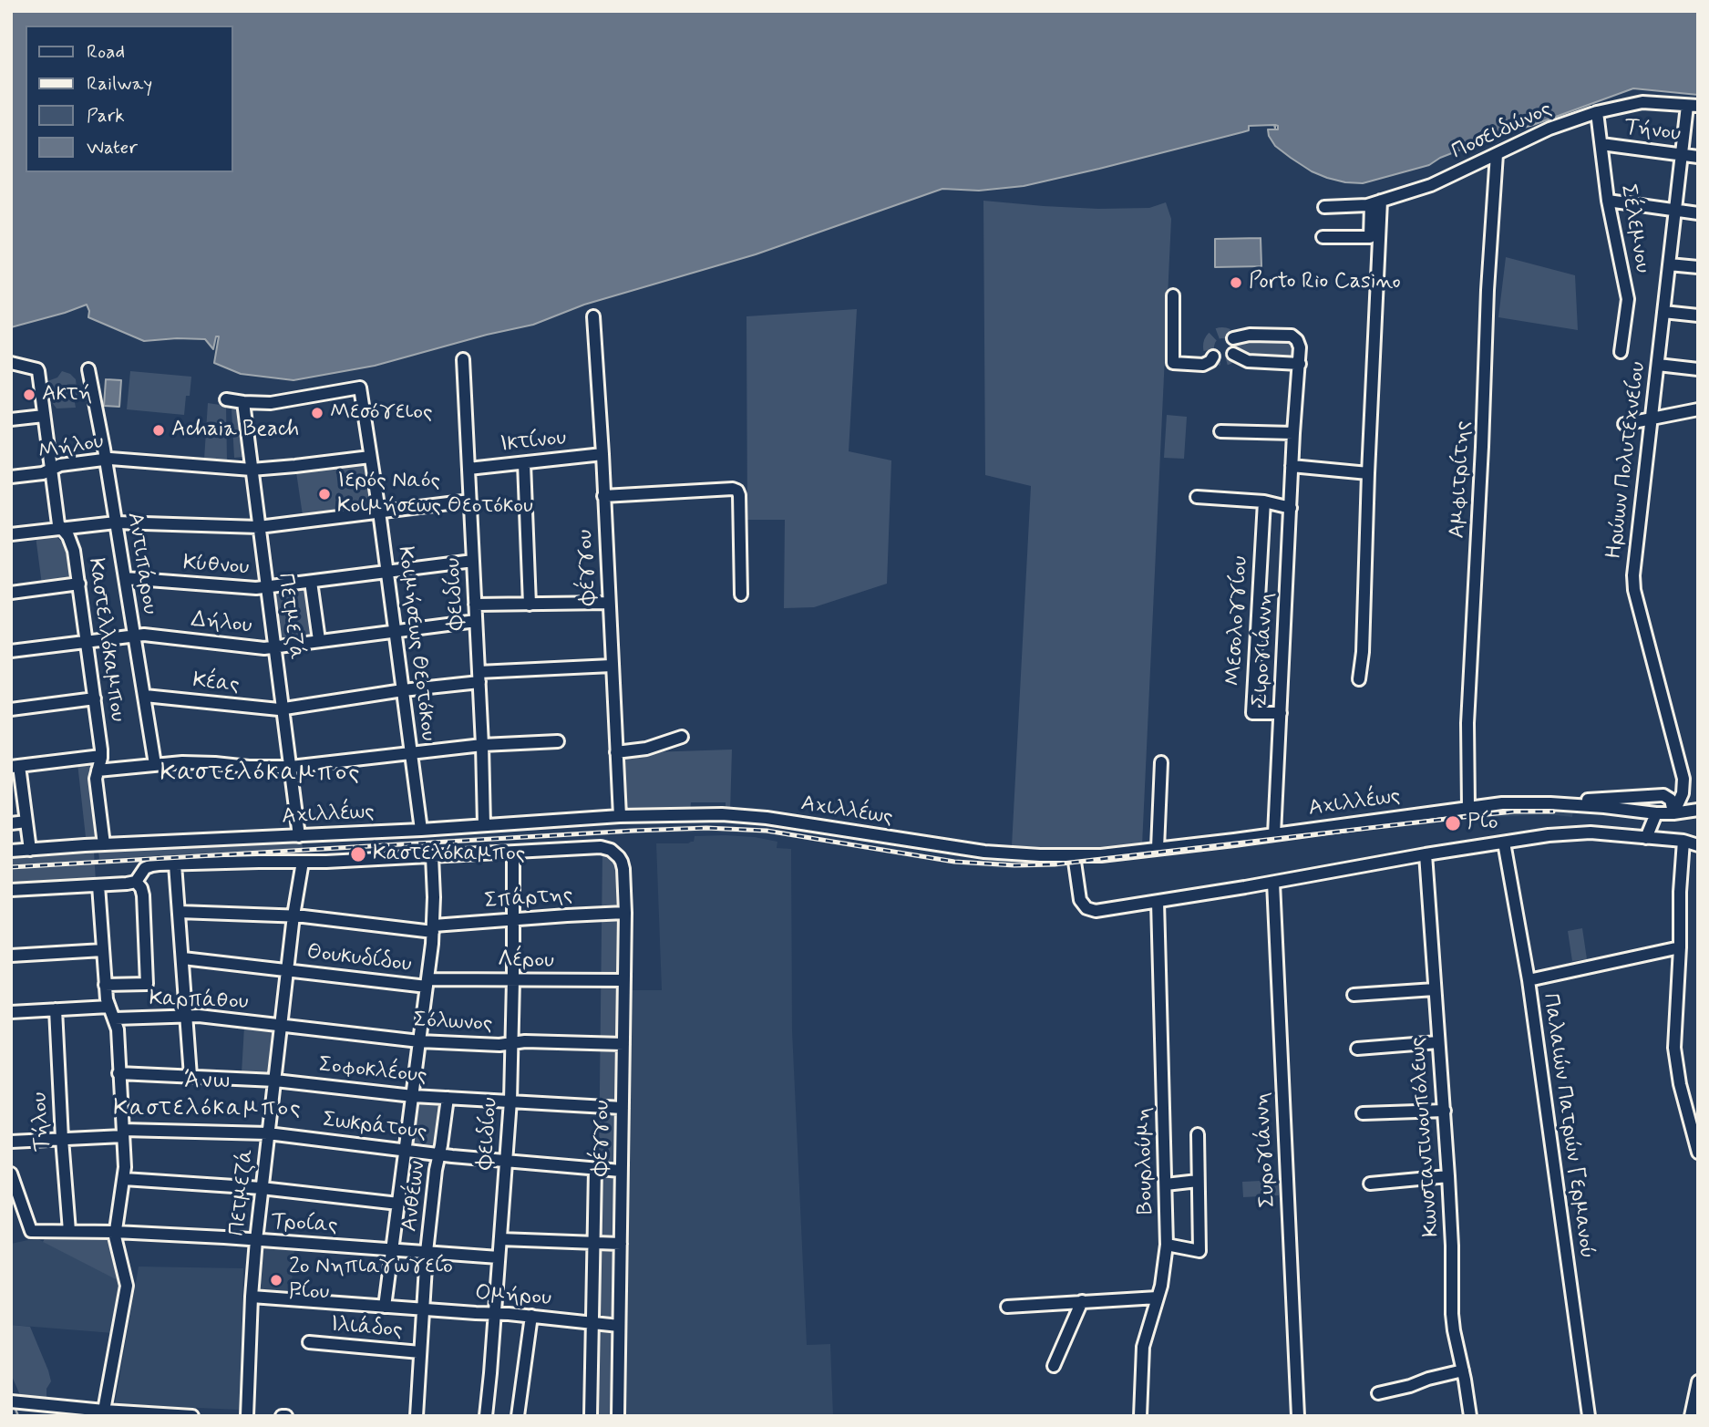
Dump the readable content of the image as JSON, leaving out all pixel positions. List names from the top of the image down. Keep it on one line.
{"streets":{"street":["Ποσειδώνος","Τήνου","Σέλεμνου","Ικτίνου","Μήλου","Ηρώων Πολυτεχνείου","Αμφιτρίτης","Αντιπάρου","Κύθνου","Φέγγου","Φειδίου","Πετμεζά","Μεσολογγίου","Δήλου","Καστελλόκαμπου","Κοιμήσεως Θεοτόκου","Σιρογιάννη","Κέας","Αχιλλέως","Σπάρτης","Θουκυδίδου","Λέρου","Καρπάθου","Σόλωνος","Σοφοκλέους","Τήλου","Παλαιών Πατρών Γερμανού","Σωκράτους","Κωνσταντινουπόλεως","Συρογιάννη","Βουρλούμη","Ανθέων","Τροίας","Ομήρου","Ιλιάδος"]},"crossings":[["Ποσειδώνος","Σέλεμνου"],["Ποσειδώνος","Ηρώων Πολυτεχνείου"],["Ποσειδώνος","Αμφιτρίτης"],["Τήνου","Σέλεμνου"],["Τήνου","Ηρώων Πολυτεχνείου"],["Ικτίνου","Φέγγου"],["Ικτίνου","Φειδίου"],["Μήλου","Αντιπάρου"],["Μήλου","Πετμεζά"],["Μήλου","Καστελλόκαμπου"],["Μήλου","Κοιμήσεως Θεοτόκου"],["Ηρώων Πολυτεχνείου","Αχιλλέως"],["Αμφιτρίτης","Αχιλλέως"],["Αντιπάρου","Κύθνου"],["Αντιπάρου","Δήλου"],["Αντιπάρου","Κέας"],["Κύθνου","Φειδίου"],["Κύθνου","Πετμεζά"],["Κύθνου","Κοιμήσεως Θεοτόκου"],["Φέγγου","Φειδίου"],["Φέγγου","Κέας"],["Φέγγου","Αχιλλέως"],["Φέγγου","Σπάρτης"],["Φέγγου","Λέρου"],["Φέγγου","Σόλωνος"],["Φέγγου","Σοφοκλέους"],["Φέγγου","Σωκράτους"],["Φέγγου","Ομήρου"],["Φειδίου","Δήλου"],["Φειδίου","Κέας"],["Φειδίου","Αχιλλέως"],["Φειδίου","Σπάρτης"],["Φειδίου","Λέρου"],["Φειδίου","Σόλωνος"],["Φειδίου","Σοφοκλέους"],["Φειδίου","Σωκράτους"],["Φειδίου","Τροίας"],["Φειδίου","Ομήρου"],["Πετμεζά","Δήλου"],["Πετμεζά","Κοιμήσεως Θεοτόκου"],["Πετμεζά","Κέας"],["Πετμεζά","Αχιλλέως"],["Πετμεζά","Σπάρτης"],["Πετμεζά","Θουκυδίδου"],["Πετμεζά","Καρπάθου"],["Πετμεζά","Σόλωνος"],["Πετμεζά","Σοφοκλέους"],["Πετμεζά","Σωκράτους"],["Πετμεζά","Τροίας"],["Πετμεζά","Ομήρου"],["Μεσολογγίου","Σιρογιάννη"],["Δήλου","Καστελλόκαμπου"],["Δήλου","Κοιμήσεως Θεοτόκου"],["Καστελλόκαμπου","Αχιλλέως"],["Κοιμήσεως Θεοτόκου","Κέας"],["Κοιμήσεως Θεοτόκου","Αχιλλέως"],["Σιρογιάννη","Αχιλλέως"],["Θουκυδίδου","Λέρου"],["Καρπάθου","Σόλωνος"],["Σοφοκλέους","Ανθέων"],["Τήλου","Σωκράτους"],["Τήλου","Τροίας"],["Σωκράτους","Ανθέων"],["Ανθέων","Τροίας"],["Ανθέων","Ομήρου"],["Ανθέων","Ιλιάδος"]],"districts":["Καστελόκαμπος","Άνω Καστελόκαμπος"],"places":["Porto Rio Casino","Ακτή","Μεσόγειος","Achaia Beach","Ιερός Ναός Κοιμήσεως Θεοτόκου","Ρίο","Καστελόκαμπος","2ο Νηπιαγωγείο Ρίου"],"legend":["Road","Railway","Park","Water"]}
